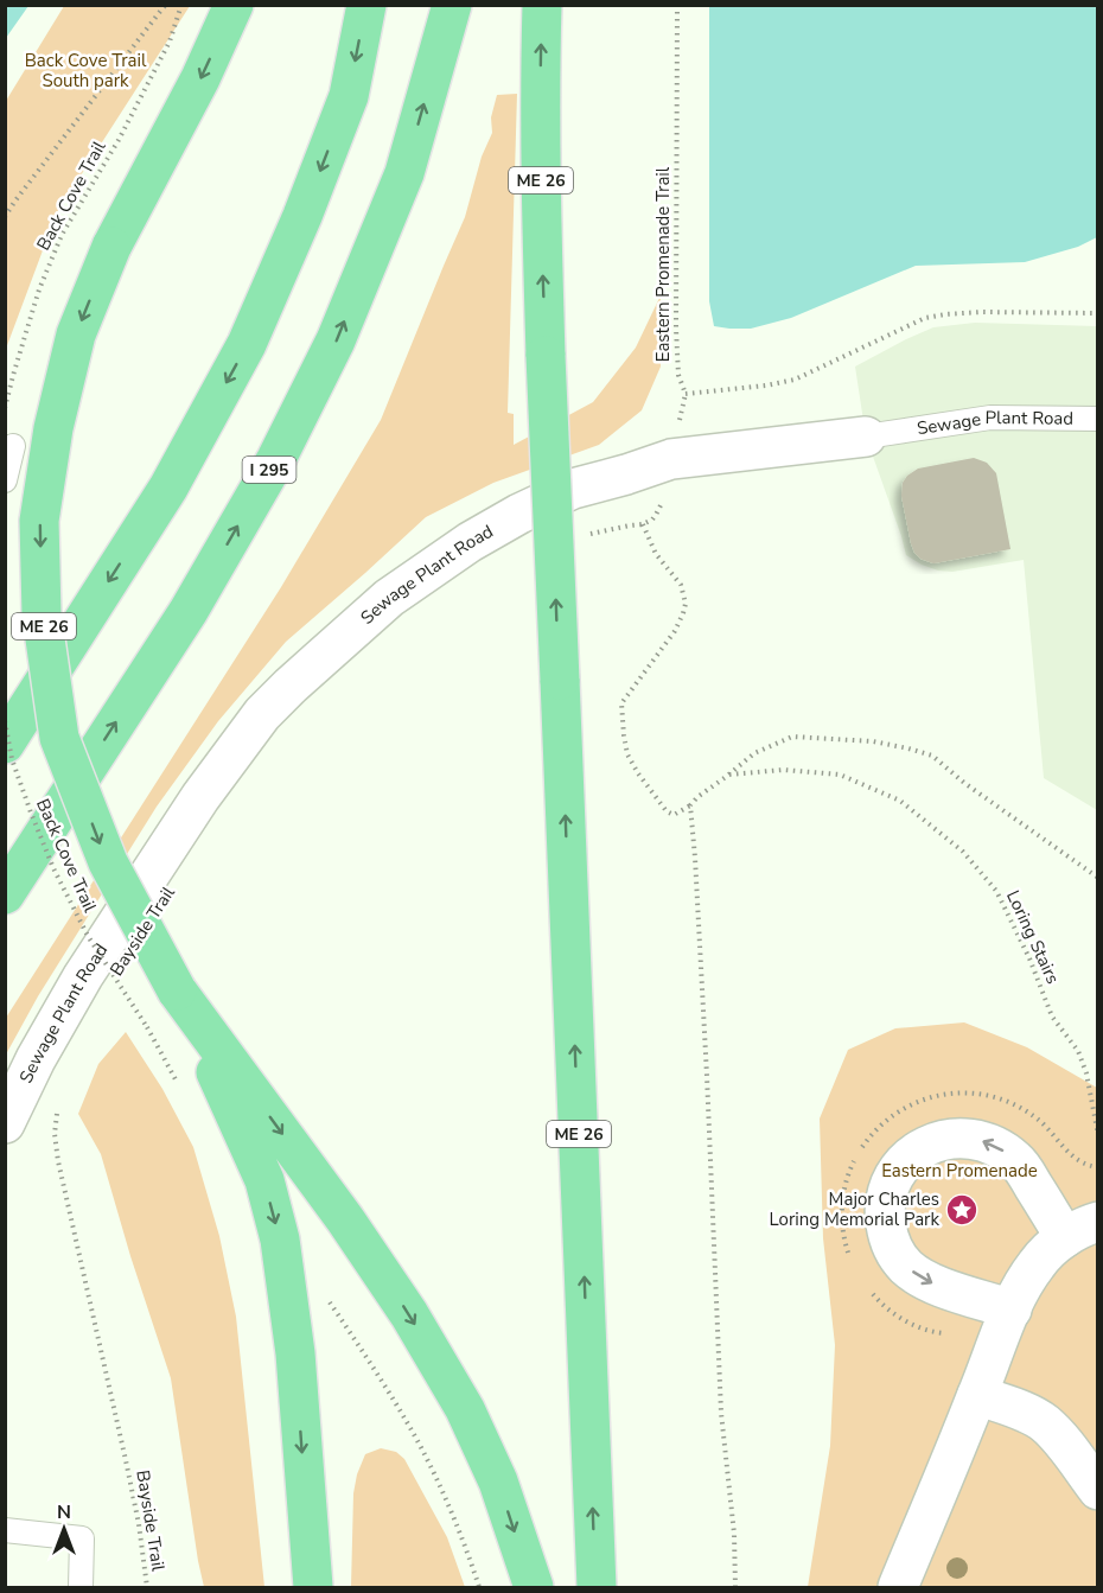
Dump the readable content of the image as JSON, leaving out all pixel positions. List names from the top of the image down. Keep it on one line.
{"streets":{"highway":["ME 26","I 295"],"street":["Sewage Plant Road"],"path":["Back Cove Trail","Eastern Promenade Trail","Bayside Trail","Loring Stairs"]},"parks":["Back Cove Trail South park","Eastern Promenade"],"places":{"place":["Major Charles Loring Memorial Park"]},"north":"top"}
